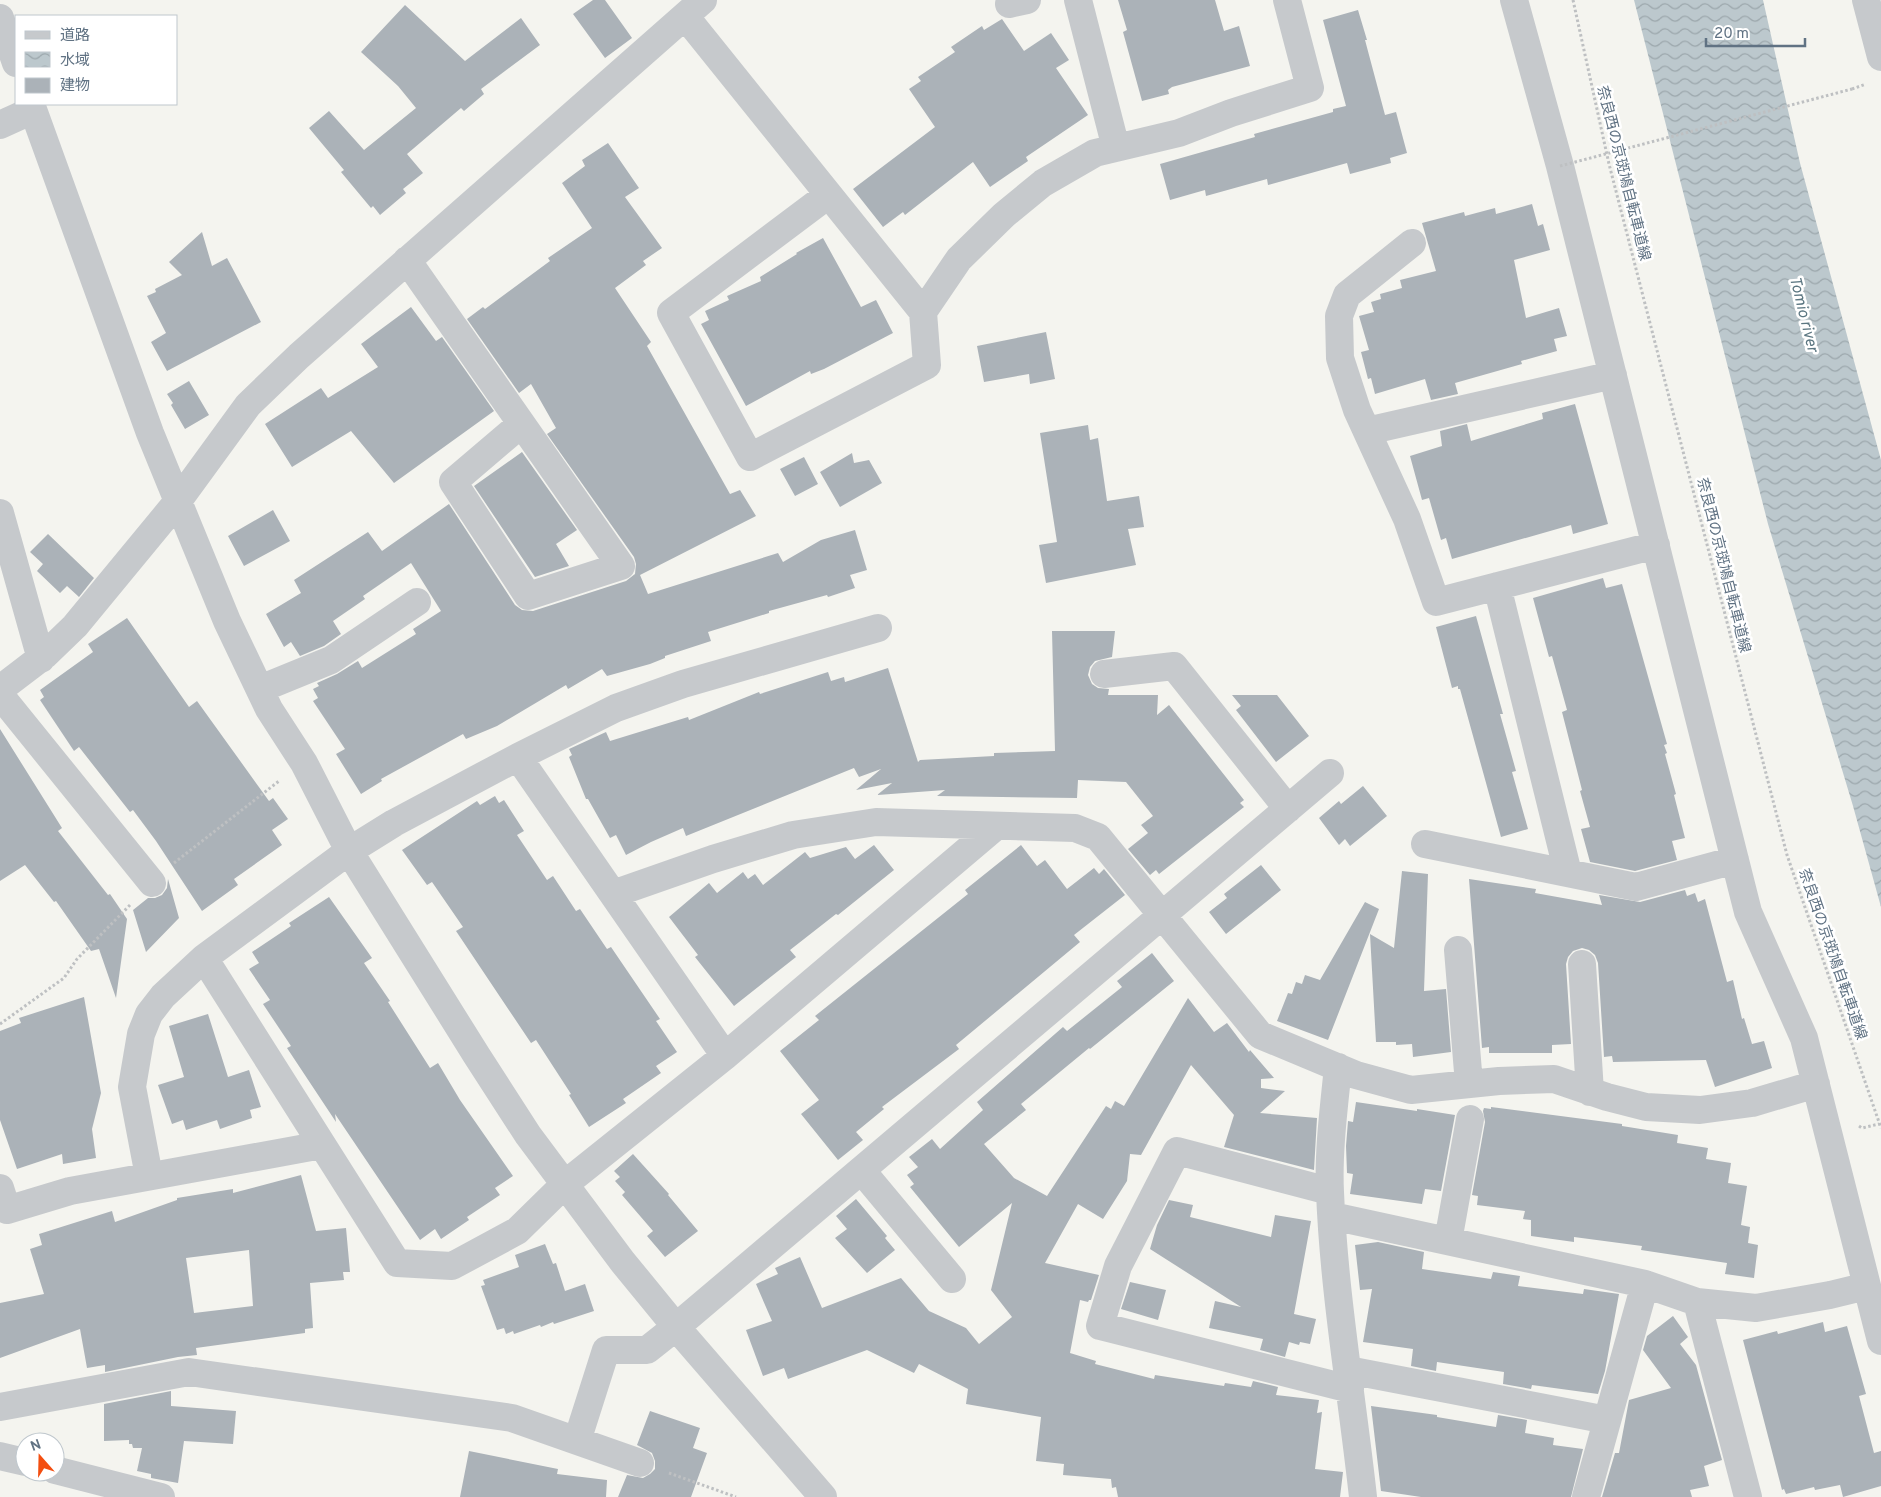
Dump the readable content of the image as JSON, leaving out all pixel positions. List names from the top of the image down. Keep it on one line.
{"streets":{"path":["奈良西の京斑鳩自転車道線"]},"water":["Tomio river"],"legend":["道路","水域","建物"],"scale_bar":"20 m","north":"top"}
